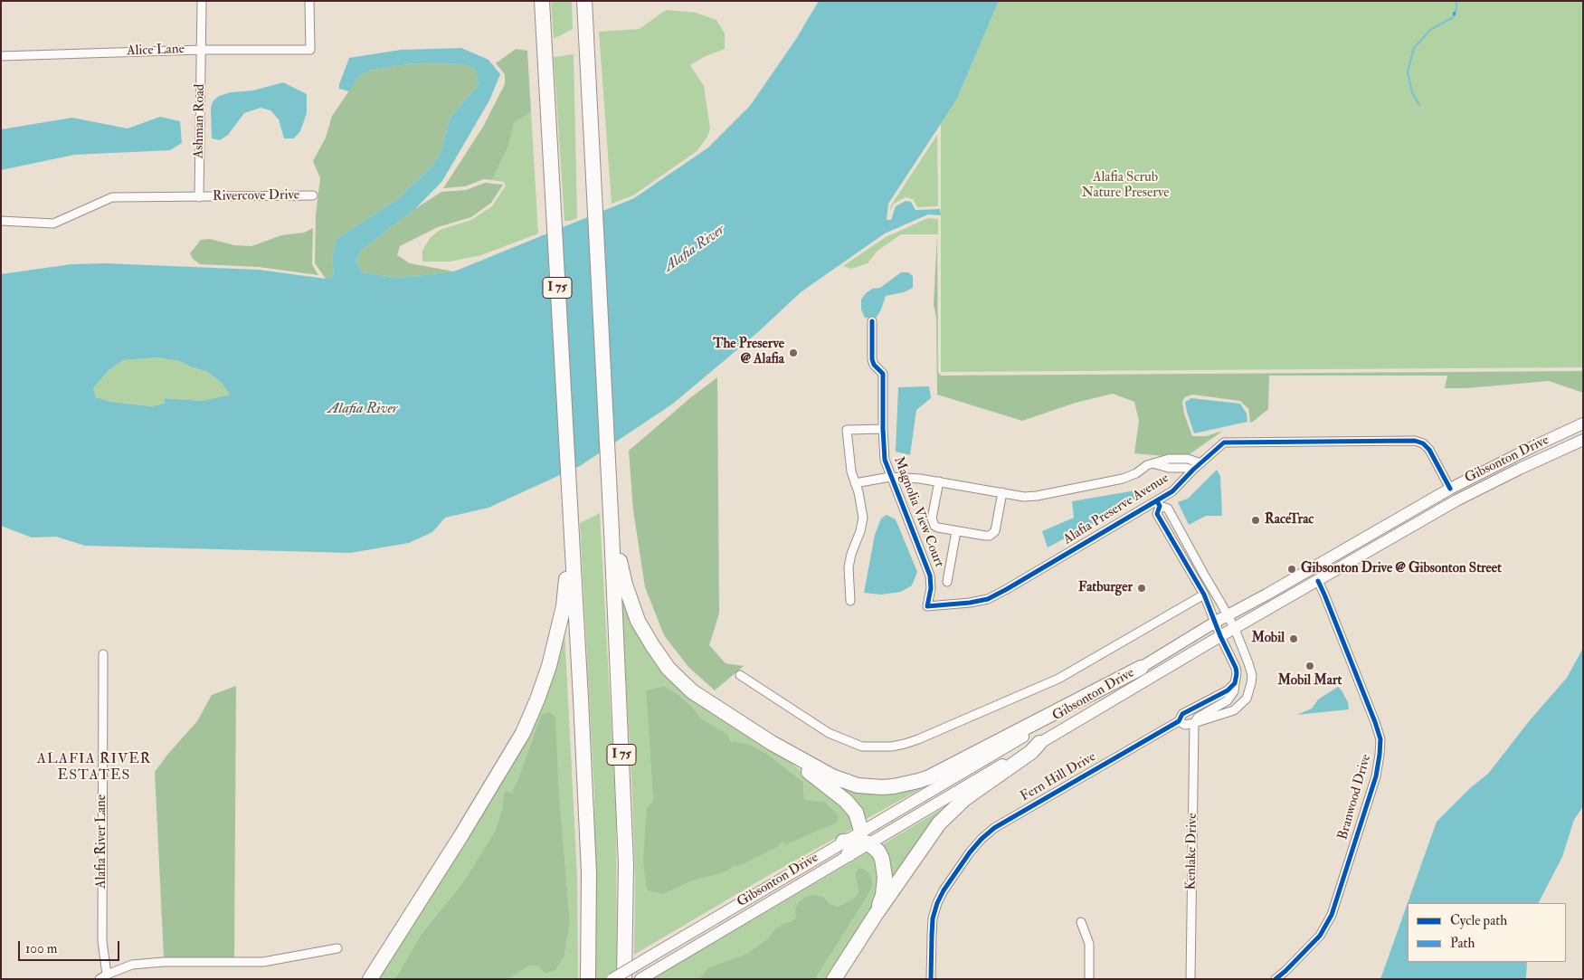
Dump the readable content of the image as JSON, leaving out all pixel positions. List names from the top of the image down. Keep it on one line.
{"streets":{"highway":["I 75"],"main road":["Gibsonton Drive"],"street":["Alice Lane","Ashman Road","Rivercove Drive","Alafia Preserve Avenue","Magnolia View Court","Fern Hill Drive","Branwood Drive","Alafia River Lane","Kenlake Drive"]},"crossings":[["Alice Lane","Ashman Road"],["Ashman Road","Rivercove Drive"],["Gibsonton Drive","Alafia Preserve Avenue"],["Gibsonton Drive","Branwood Drive"],["Alafia Preserve Avenue","Magnolia View Court"]],"districts":["ALAFIA RIVER ESTATES"],"water":["Alafia River"],"parks":["Alafia Scrub Nature Preserve"],"places":["The Preserve @ Alafia","RaceTrac","Gibsonton Drive @ Gibsonton Street","Fatburger","Mobil","Mobil Mart"],"legend":["Cycle path","Path"],"scale_bar":"100 m"}
